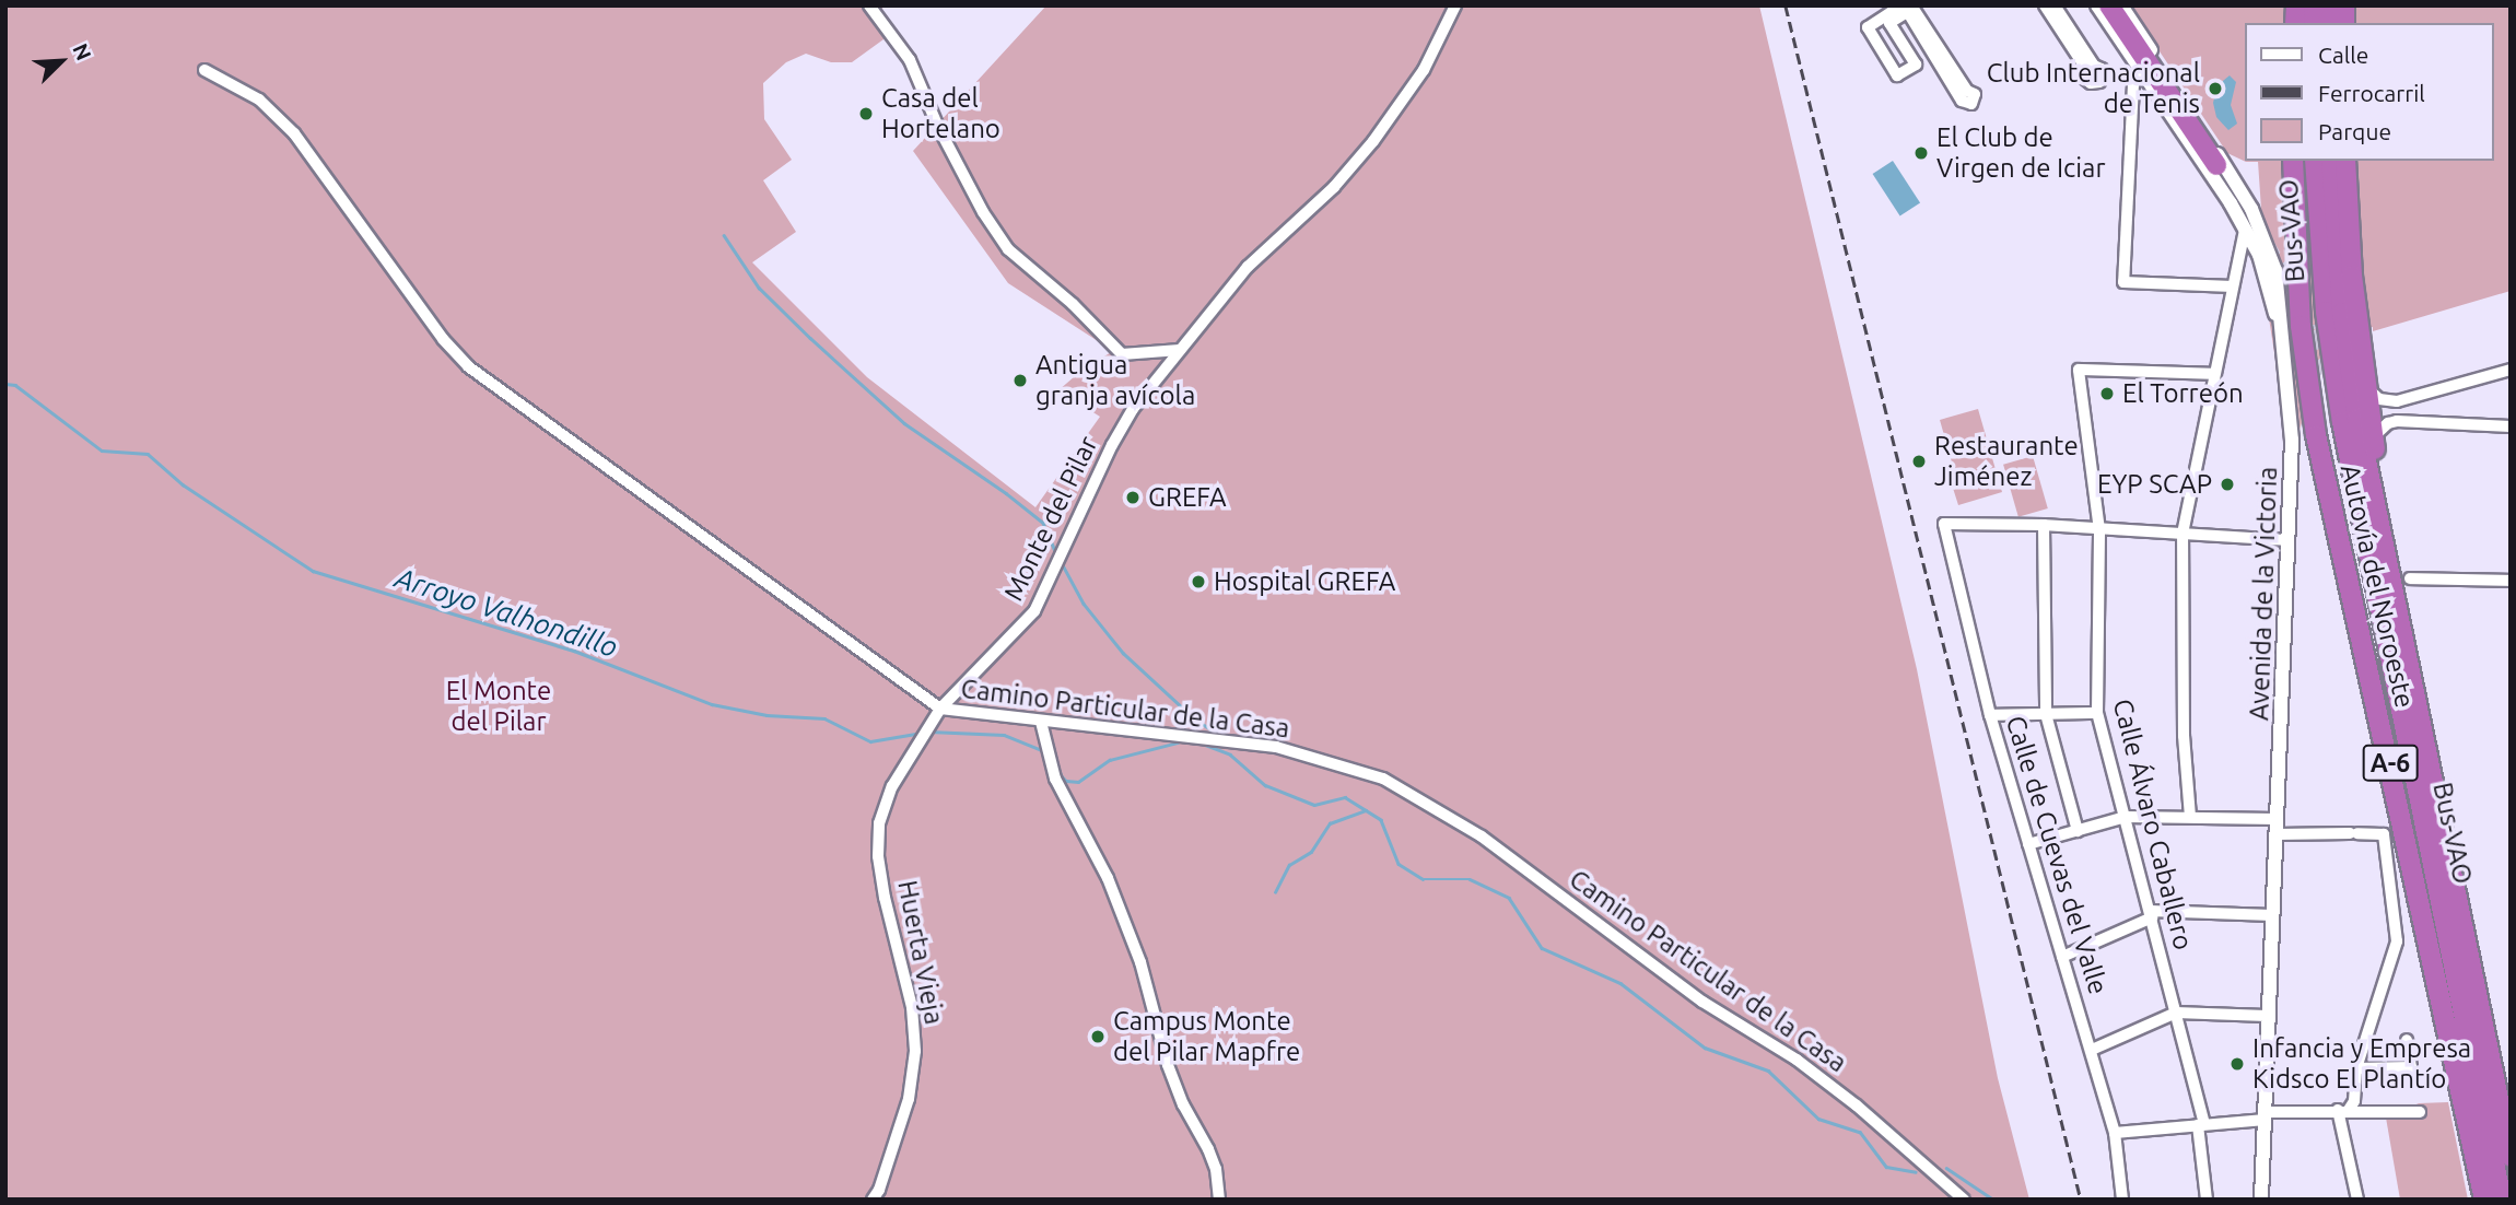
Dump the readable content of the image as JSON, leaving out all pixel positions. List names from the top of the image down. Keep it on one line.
{"streets":{"highway":["Bus-VAO","Autovía del Noroeste","A-6"],"street":["Monte del Pilar","Avenida de la Victoria","Camino Particular de la Casa","Calle Álvaro Caballero","Calle de Cuevas del Valle","Huerta Vieja"]},"crossings":[["Monte del Pilar","Camino Particular de la Casa"],["Monte del Pilar","Huerta Vieja"]],"water":["Arroyo Valhondillo"],"parks":["El Monte del Pilar"],"places":["Club Internacional de Tenis","Casa del Hortelano","El Club de Virgen de Iciar","Antigua granja avícola","El Torreón","Restaurante Jiménez","EYP SCAP","GREFA","Hospital GREFA","Campus Monte del Pilar Mapfre","Infancia y Empresa Kidsco El Plantío"],"legend":["Calle","Ferrocarril","Parque"],"north":"top right"}
